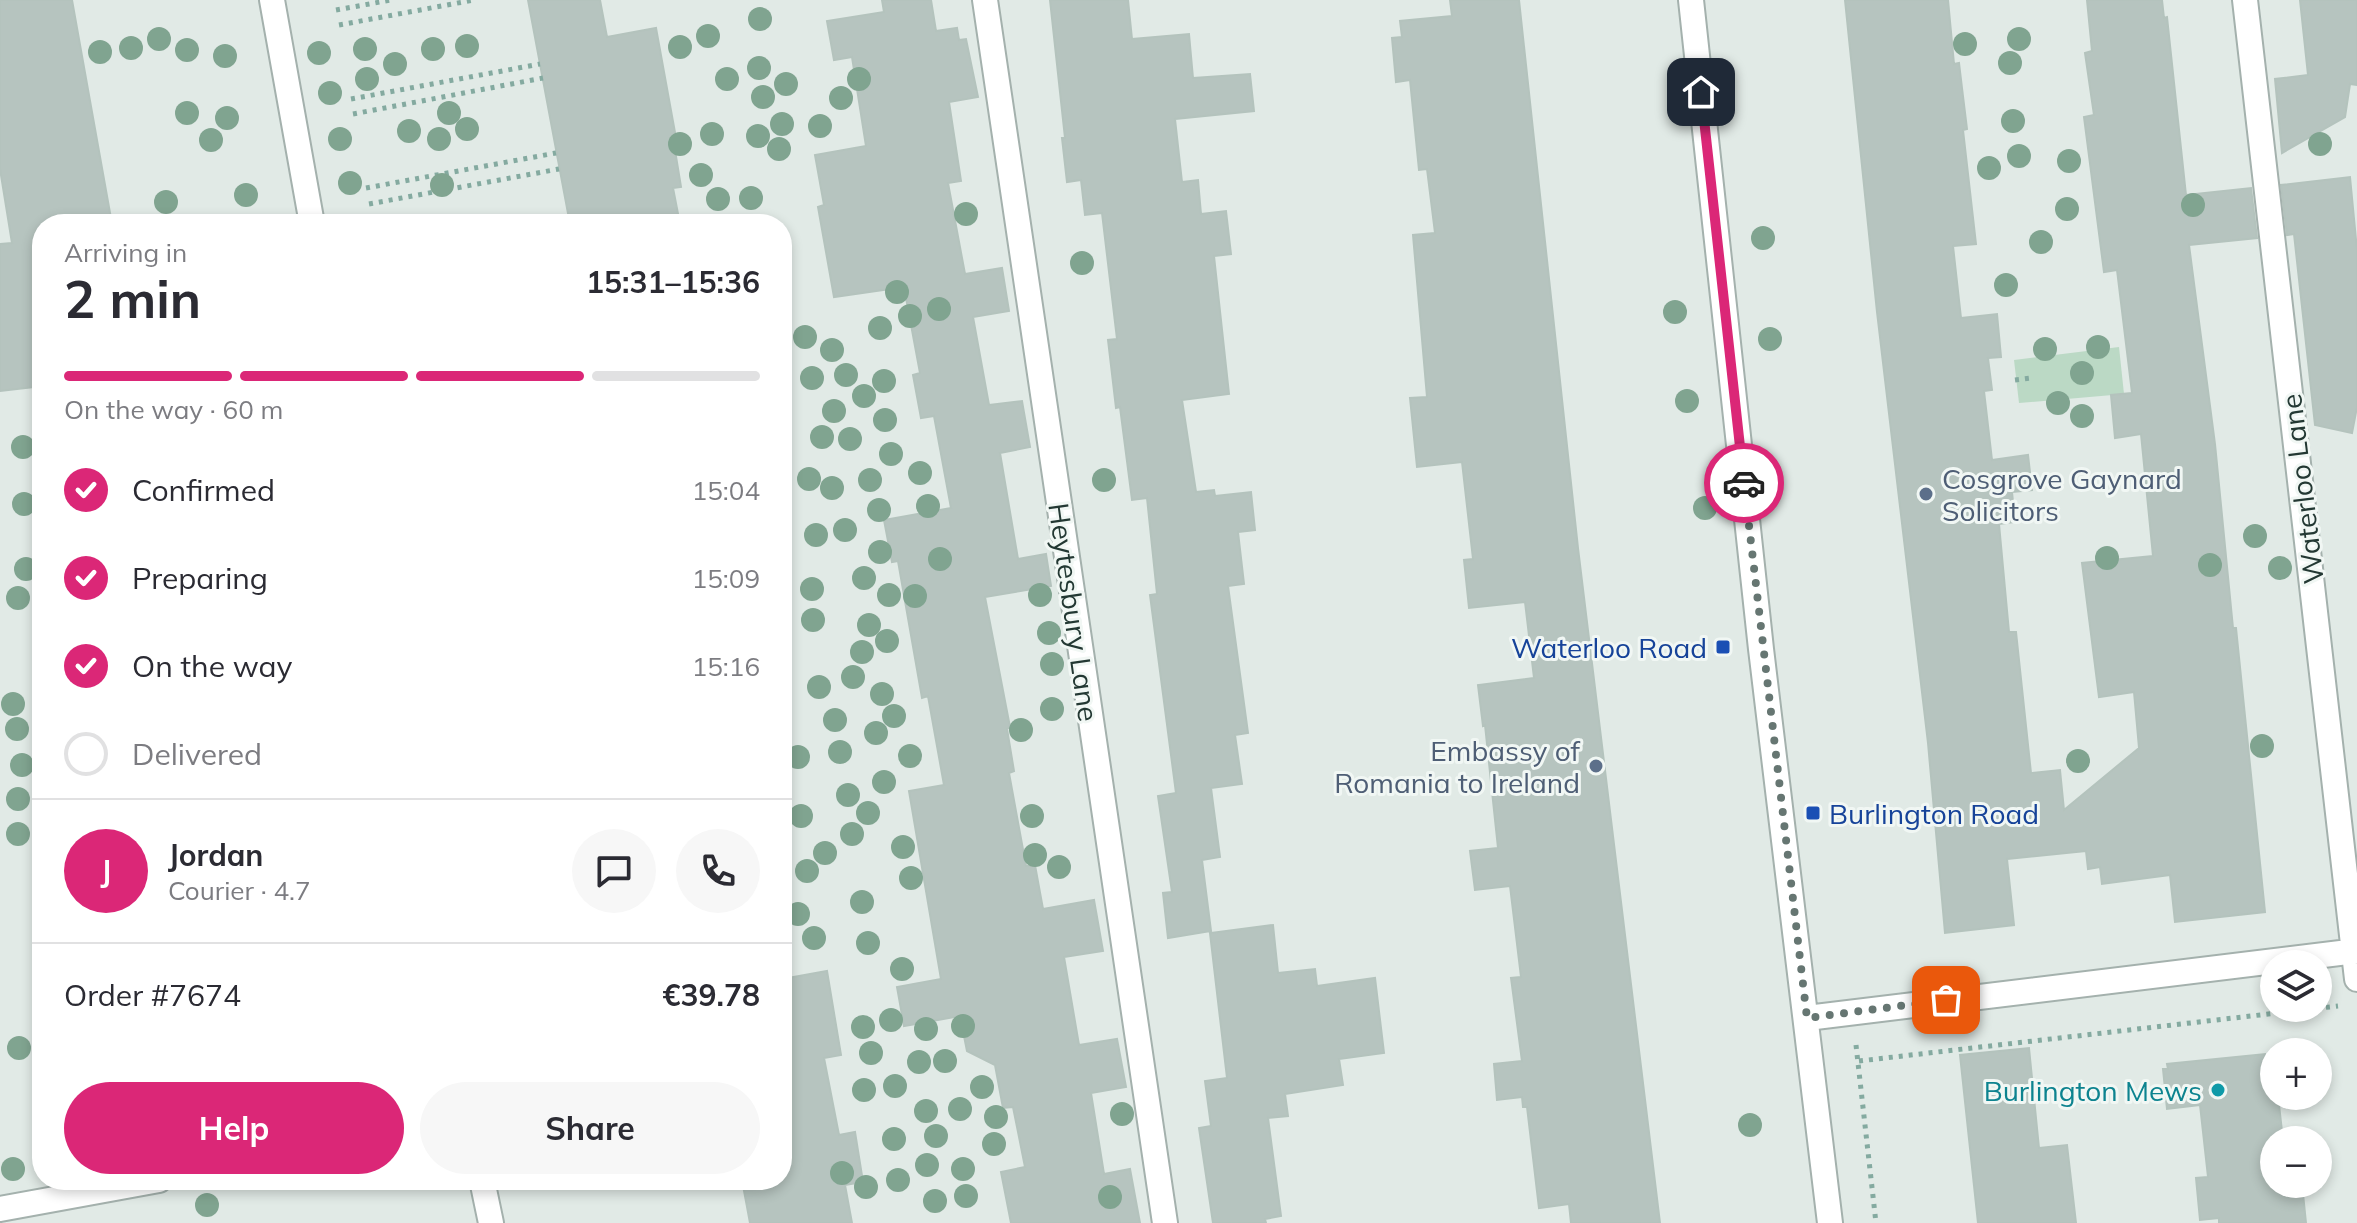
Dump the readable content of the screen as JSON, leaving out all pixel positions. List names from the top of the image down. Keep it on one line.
{"streets":{"street":["Waterloo Lane","Heytesbury Lane"]},"places":{"other":["Cosgrove Gaynard Solicitors","Embassy of Romania to Ireland","Burlington Mews"],"transit":["Waterloo Road","Burlington Road"]},"page":{"heading":["2 min","Arriving in","15:31–15:36"],"panel":["Jordan","Courier · 4.7","Order #7674","€39.78"],"bar":"On the way · 60 m","list":[["Confirmed","15:04"],["Preparing","15:09"],["On the way","15:16"],"Delivered"],"round":"J","map_buttons":["+","−"],"buttons":["Help","Share"]}}
